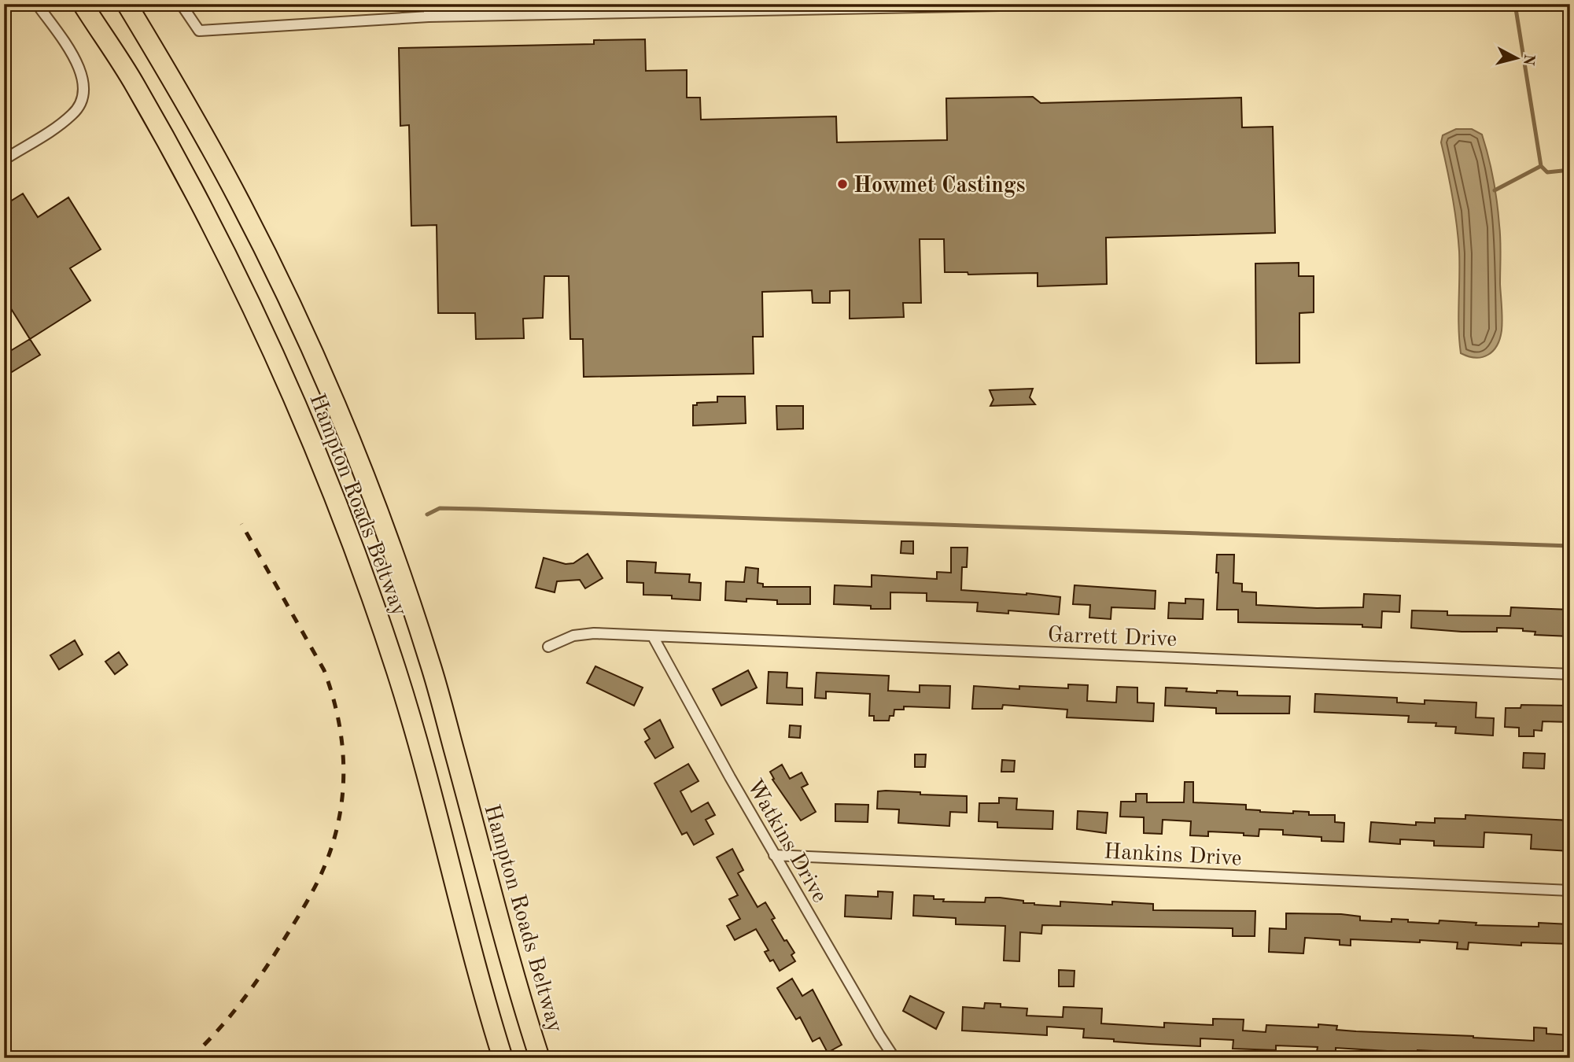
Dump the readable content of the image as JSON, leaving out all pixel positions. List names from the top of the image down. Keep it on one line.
{"streets":{"highway":["Hampton Roads Beltway"],"street":["Garrett Drive","Watkins Drive","Hankins Drive"]},"crossings":[["Garrett Drive","Watkins Drive"],["Watkins Drive","Hankins Drive"]],"places":["Howmet Castings"],"north":"right"}
